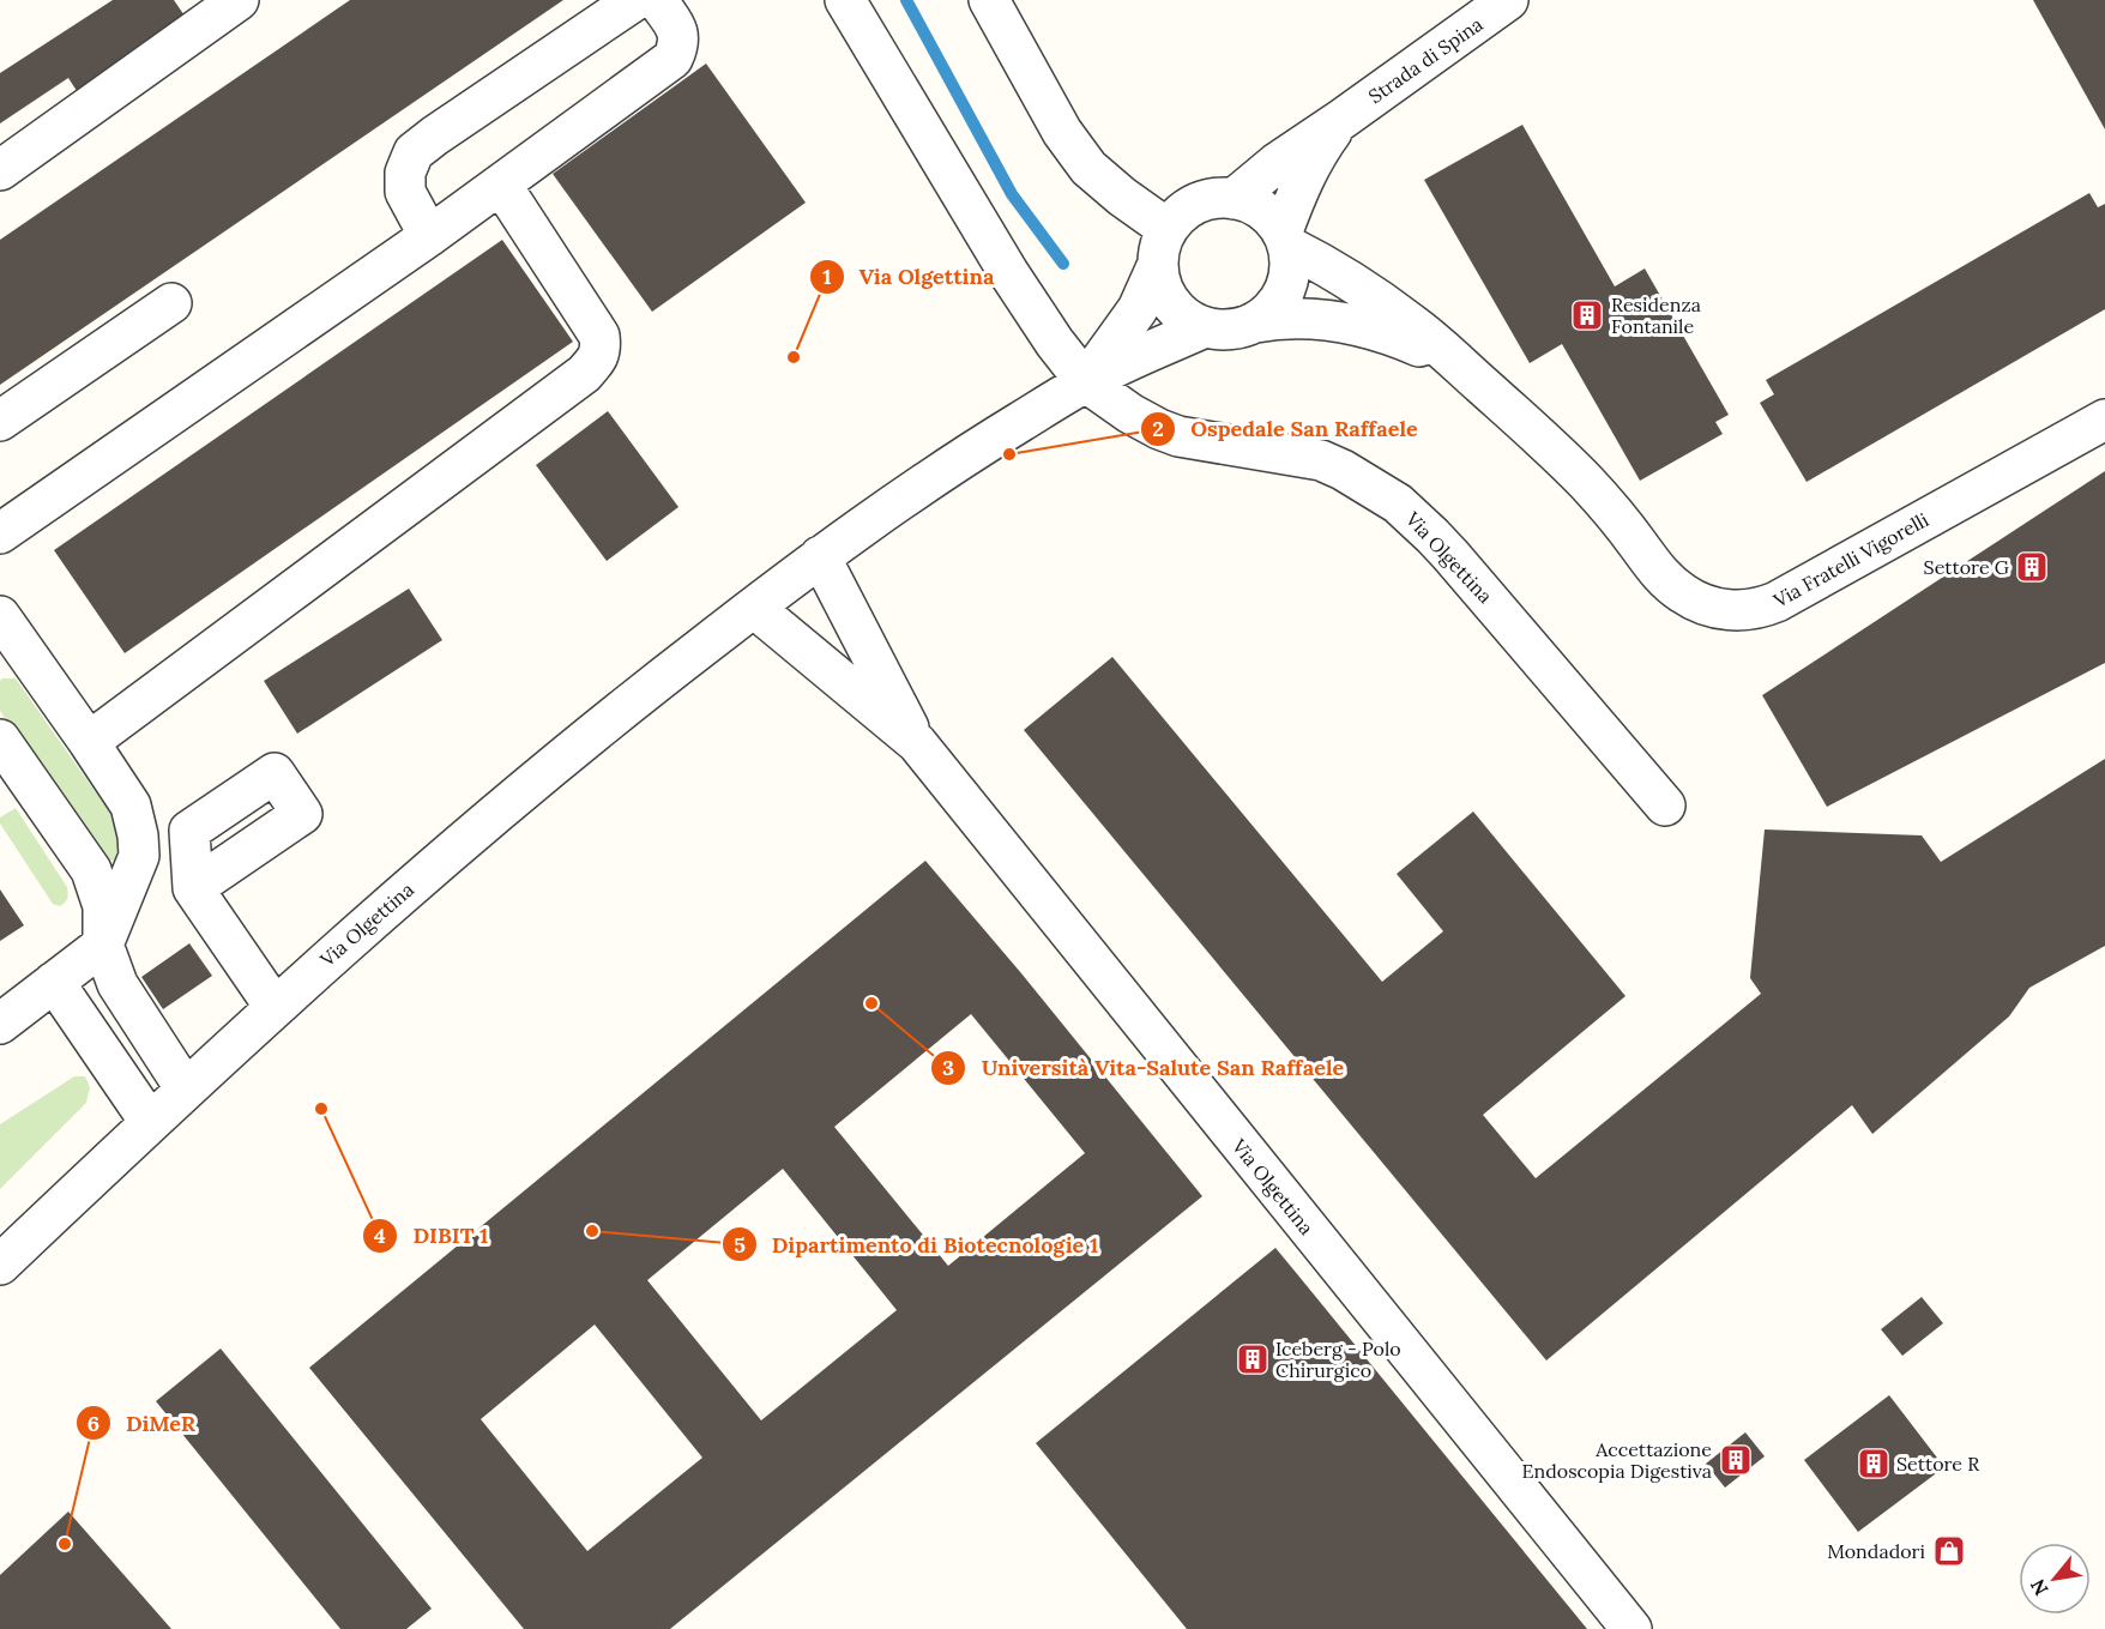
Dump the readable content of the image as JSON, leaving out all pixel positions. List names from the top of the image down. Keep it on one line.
{"streets":{"street":["Strada di Spina","Via Olgettina","Via Fratelli Vigorelli"]},"crossings":[["Strada di Spina","Via Olgettina"],["Strada di Spina","Via Fratelli Vigorelli"],["Via Olgettina","Via Fratelli Vigorelli"]],"places":{"building":["Residenza Fontanile","Settore G","Iceberg - Polo Chirurgico","Accettazione Endoscopia Digestiva","Settore R"],"other":["Via Olgettina","Ospedale San Raffaele","Università Vita-Salute San Raffaele","DIBIT 1","Dipartimento di Biotecnologie 1","DiMeR"],"shop":["Mondadori"]},"north":"bottom left"}
